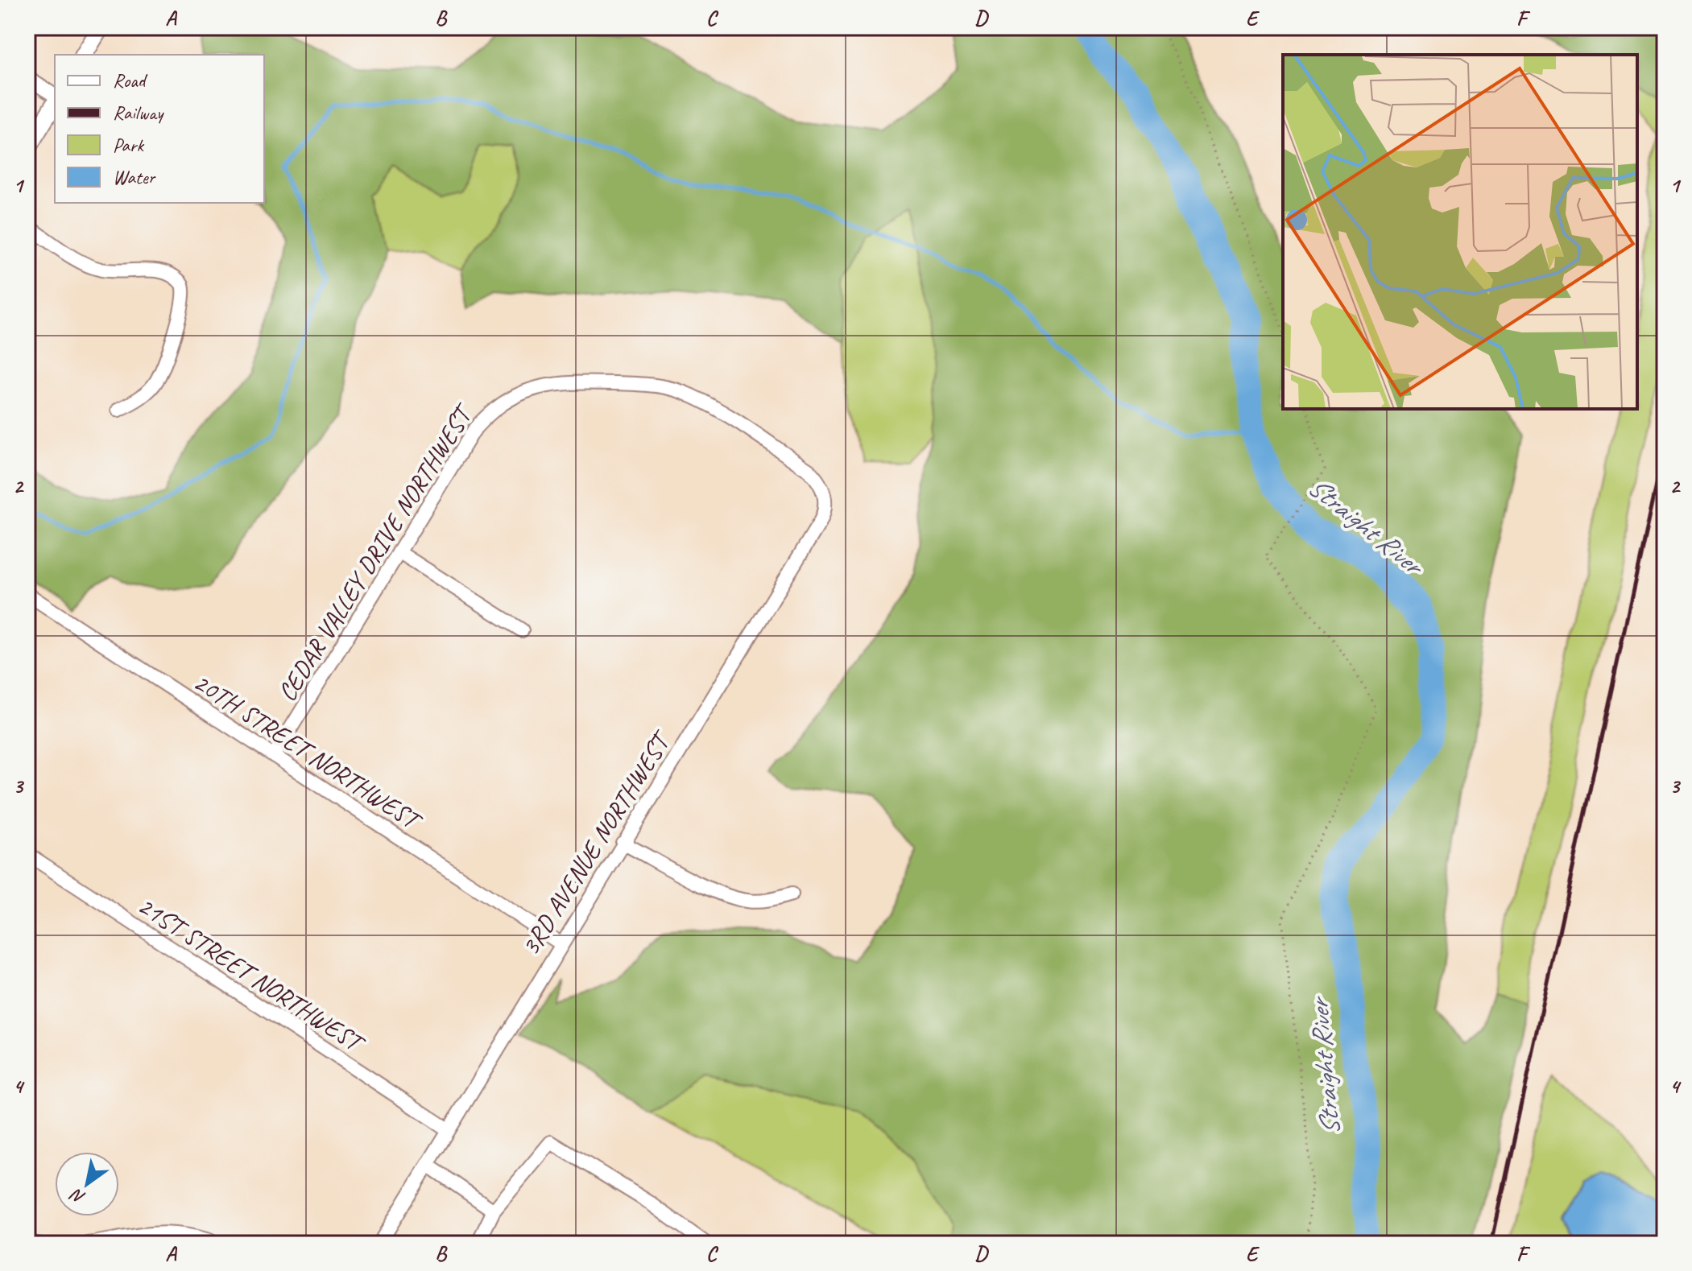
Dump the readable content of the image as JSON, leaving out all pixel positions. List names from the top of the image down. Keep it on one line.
{"streets":{"street":["CEDAR VALLEY DRIVE NORTHWEST","20TH STREET NORTHWEST","3RD AVENUE NORTHWEST","21ST STREET NORTHWEST"]},"crossings":[["CEDAR VALLEY DRIVE NORTHWEST","20TH STREET NORTHWEST"],["CEDAR VALLEY DRIVE NORTHWEST","3RD AVENUE NORTHWEST"],["20TH STREET NORTHWEST","3RD AVENUE NORTHWEST"],["3RD AVENUE NORTHWEST","21ST STREET NORTHWEST"]],"water":["Straight River"],"legend":["Road","Railway","Park","Water"],"north":"bottom left","grid":{"columns":["A","B","C","D","E","F"],"rows":["1","2","3","4"]}}
